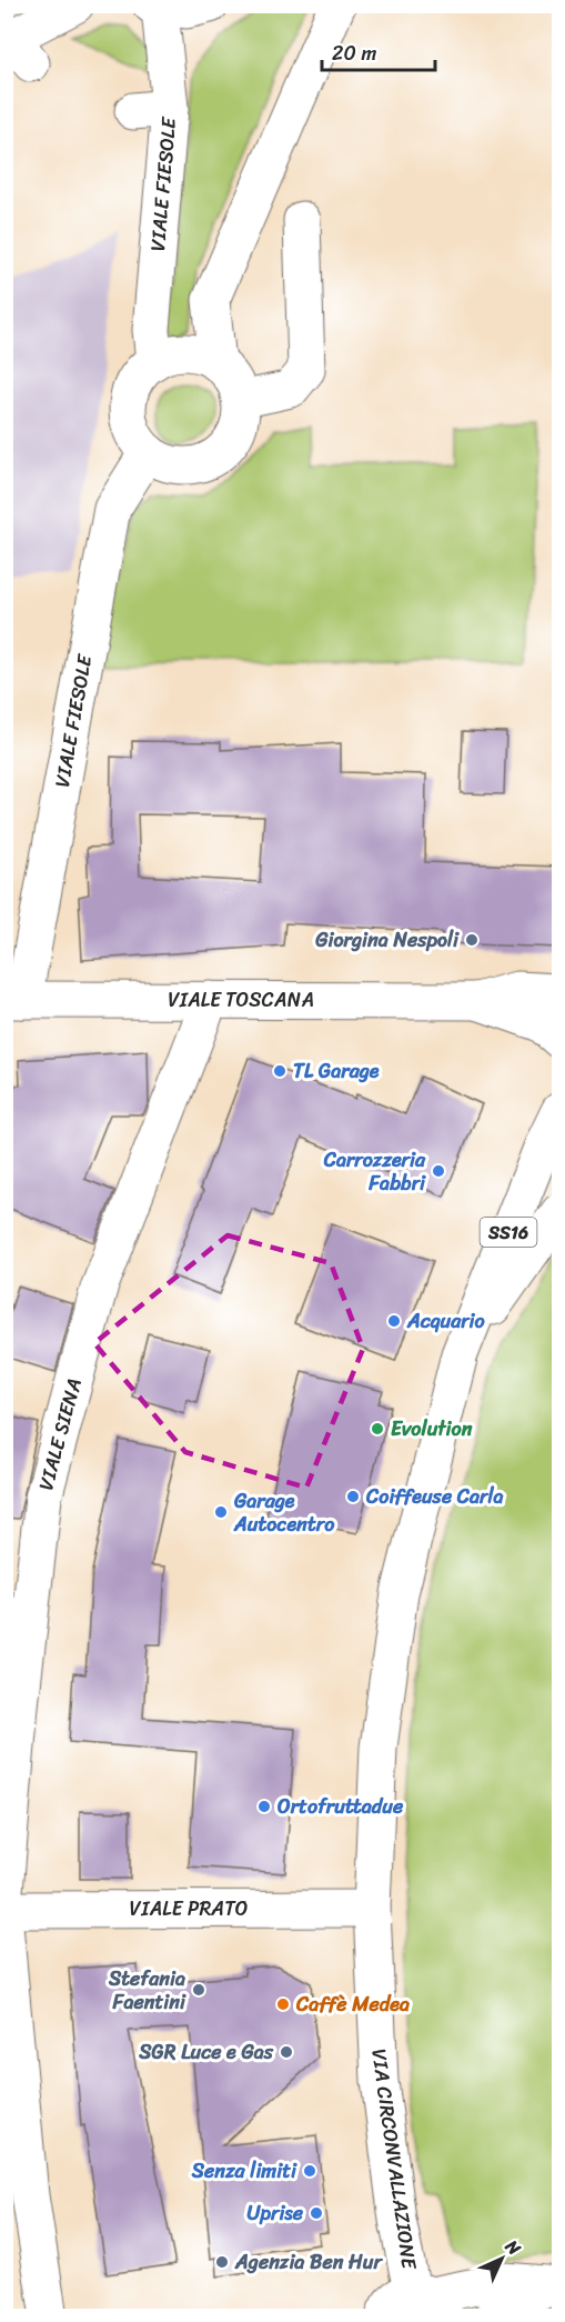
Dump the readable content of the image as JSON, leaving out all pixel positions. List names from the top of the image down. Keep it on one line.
{"streets":{"street":["VIALE FIESOLE","VIALE TOSCANA","SS16","VIALE SIENA","VIALE PRATO","VIA CIRCONVALLAZIONE"]},"crossings":[["VIALE FIESOLE","VIALE TOSCANA"],["VIALE TOSCANA","VIALE SIENA"],["VIALE PRATO","VIA CIRCONVALLAZIONE"]],"places":["Giorgina Nespoli","TL Garage","Carrozzeria Fabbri","Acquario","Evolution","Coiffeuse Carla","Garage Autocentro","Ortofruttadue","Stefania Faentini","Caffè Medea","SGR Luce e Gas","Senza limiti","Uprise","Agenzia Ben Hur"],"scale_bar":"20 m","north":"top right"}
